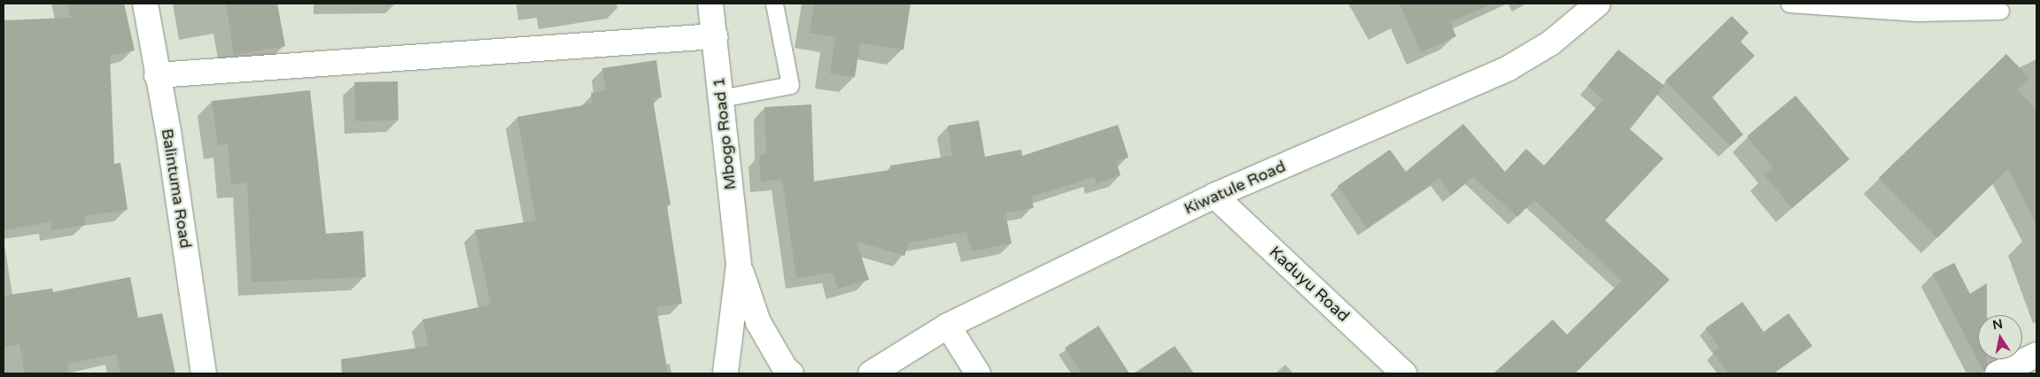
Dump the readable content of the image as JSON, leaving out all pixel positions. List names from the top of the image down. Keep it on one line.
{"streets":{"main road":["Mbogo Road 1","Kiwatule Road","Balintuma Road","Kaduyu Road"]},"crossings":[["Kiwatule Road","Kaduyu Road"]],"north":"top"}
